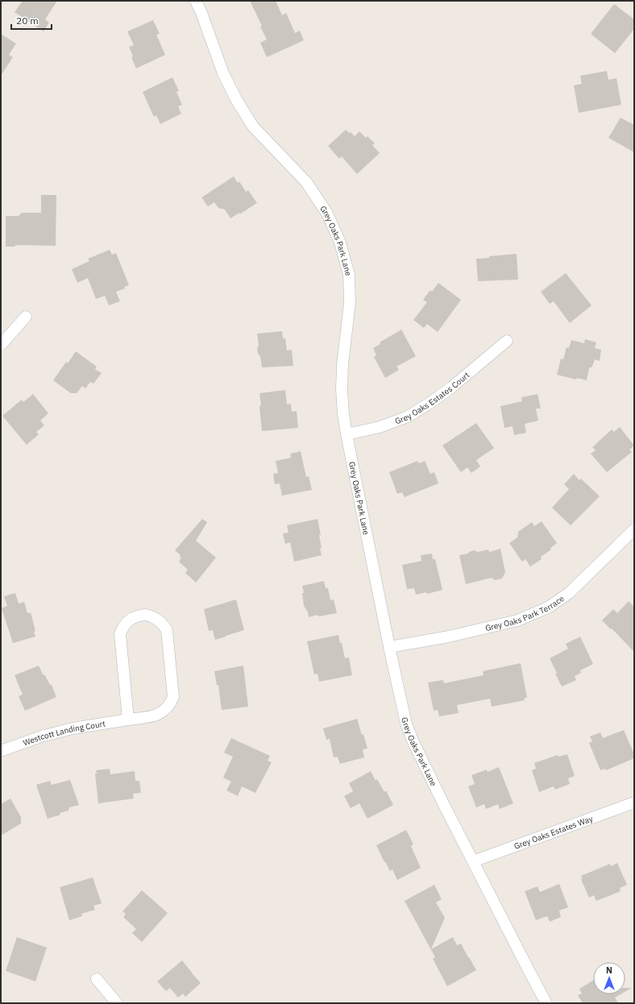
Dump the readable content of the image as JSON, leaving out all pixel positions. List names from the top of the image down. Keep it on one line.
{"streets":{"street":["Grey Oaks Park Lane","Grey Oaks Estates Court","Grey Oaks Park Terrace","Westcott Landing Court","Grey Oaks Estates Way"]},"crossings":[["Grey Oaks Park Lane","Grey Oaks Estates Court"],["Grey Oaks Park Lane","Grey Oaks Park Terrace"],["Grey Oaks Park Lane","Grey Oaks Estates Way"]],"scale_bar":"20 m","north":"top"}
